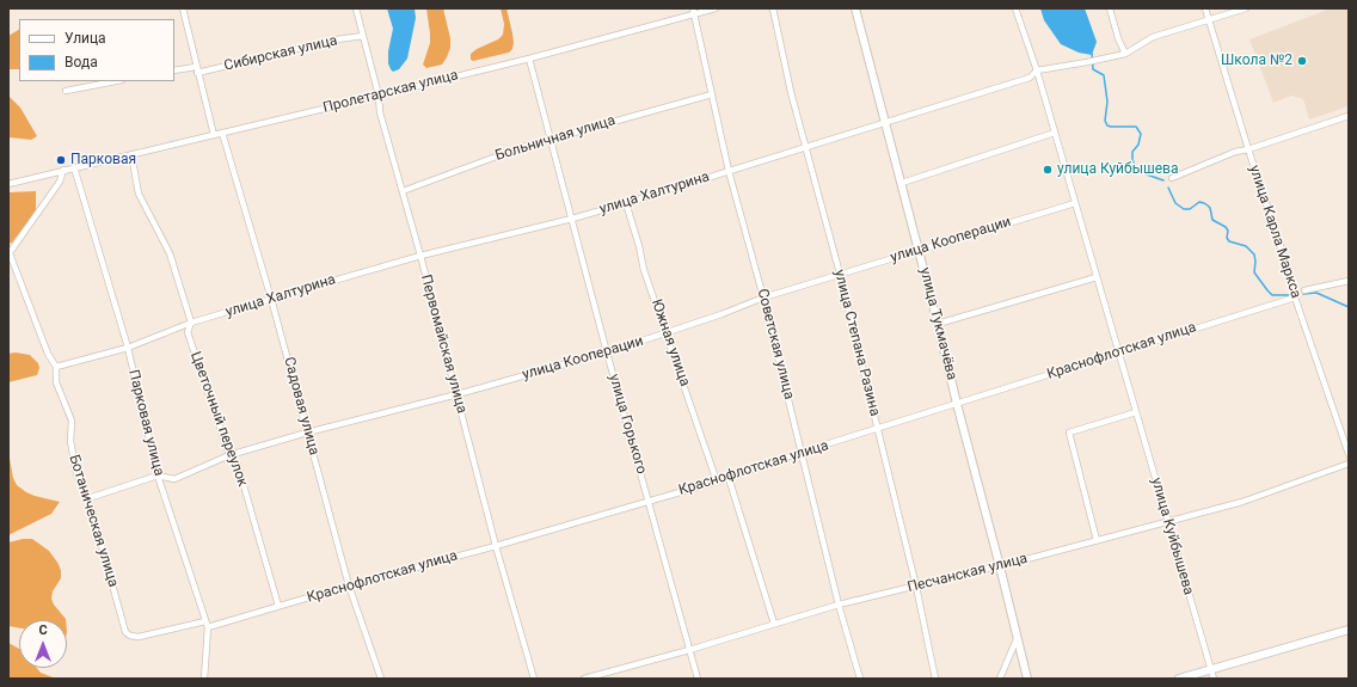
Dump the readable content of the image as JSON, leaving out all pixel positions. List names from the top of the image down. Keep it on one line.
{"streets":{"street":["Сибирская улица","Пролетарская улица","Больничная улица","улица Халтурина","улица Карла Маркса","улица Кооперации","улица Тукмачёва","Южная улица","улица Степана Разина","Первомайская улица","Советская улица","Краснофлотская улица","Садовая улица","Цветочный переулок","Парковая улица","улица Горького","Ботаническая улица","улица Куйбышева","Песчанская улица"]},"crossings":[["Сибирская улица","Первомайская улица"],["Пролетарская улица","Первомайская улица"],["Пролетарская улица","Советская улица"],["Пролетарская улица","Садовая улица"],["Пролетарская улица","Цветочный переулок"],["Пролетарская улица","Парковая улица"],["Пролетарская улица","улица Горького"],["Больничная улица","Первомайская улица"],["Больничная улица","Советская улица"],["Больничная улица","улица Горького"],["улица Халтурина","улица Карла Маркса"],["улица Халтурина","улица Тукмачёва"],["улица Халтурина","Южная улица"],["улица Халтурина","улица Степана Разина"],["улица Халтурина","Первомайская улица"],["улица Халтурина","Советская улица"],["улица Халтурина","Садовая улица"],["улица Халтурина","Цветочный переулок"],["улица Халтурина","Парковая улица"],["улица Халтурина","улица Горького"],["улица Халтурина","Ботаническая улица"],["улица Халтурина","улица Куйбышева"],["улица Карла Маркса","Краснофлотская улица"],["улица Кооперации","улица Тукмачёва"],["улица Кооперации","Южная улица"],["улица Кооперации","улица Степана Разина"],["улица Кооперации","Первомайская улица"],["улица Кооперации","Советская улица"],["улица Кооперации","Садовая улица"],["улица Кооперации","Цветочный переулок"],["улица Кооперации","Парковая улица"],["улица Кооперации","улица Горького"],["улица Кооперации","Ботаническая улица"],["улица Кооперации","улица Куйбышева"],["улица Тукмачёва","Краснофлотская улица"],["улица Тукмачёва","Песчанская улица"],["Южная улица","Краснофлотская улица"],["улица Степана Разина","Краснофлотская улица"],["улица Степана Разина","Песчанская улица"],["Первомайская улица","Краснофлотская улица"],["Советская улица","Краснофлотская улица"],["Советская улица","Песчанская улица"],["Краснофлотская улица","Садовая улица"],["Краснофлотская улица","Цветочный переулок"],["Краснофлотская улица","Парковая улица"],["Краснофлотская улица","улица Горького"],["Краснофлотская улица","Ботаническая улица"],["Краснофлотская улица","улица Куйбышева"],["Парковая улица","Ботаническая улица"],["улица Горького","Песчанская улица"],["улица Куйбышева","Песчанская улица"]],"places":["Школа №2","Парковая","улица Куйбышева"],"legend":["Улица","Вода"],"north":"top"}
